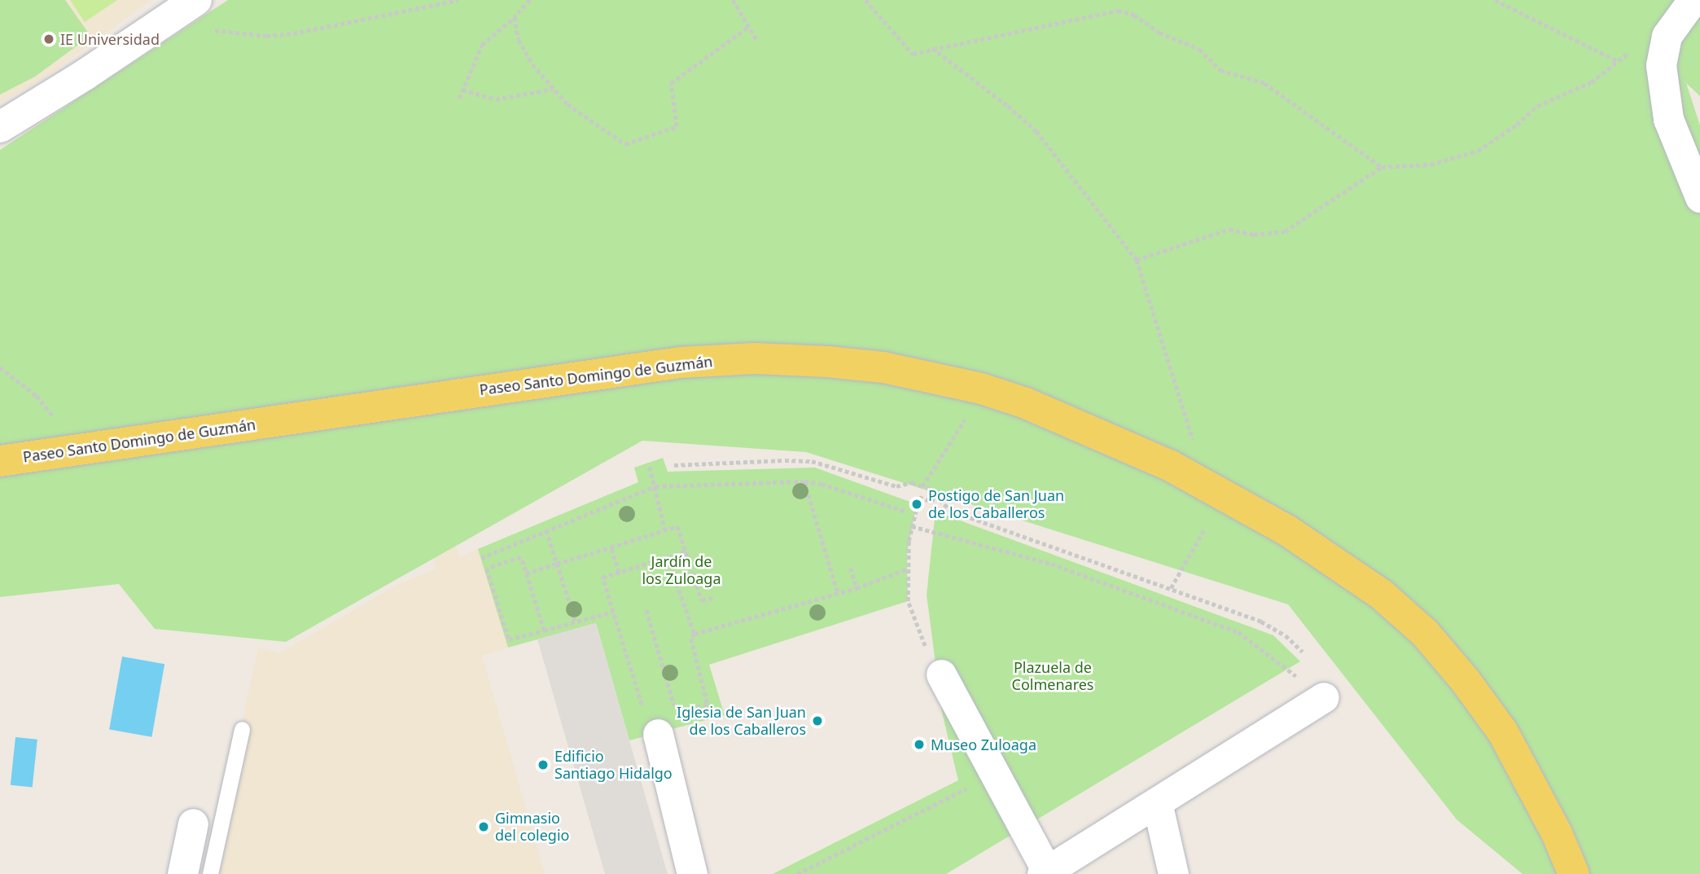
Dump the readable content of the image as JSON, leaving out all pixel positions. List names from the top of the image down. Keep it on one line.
{"streets":{"main road":["Paseo Santo Domingo de Guzmán"]},"parks":["Jardín de los Zuloaga","Plazuela de Colmenares"],"places":["IE Universidad","Postigo de San Juan de los Caballeros","Iglesia de San Juan de los Caballeros","Museo Zuloaga","Edificio Santiago Hidalgo","Gimnasio del colegio"]}
